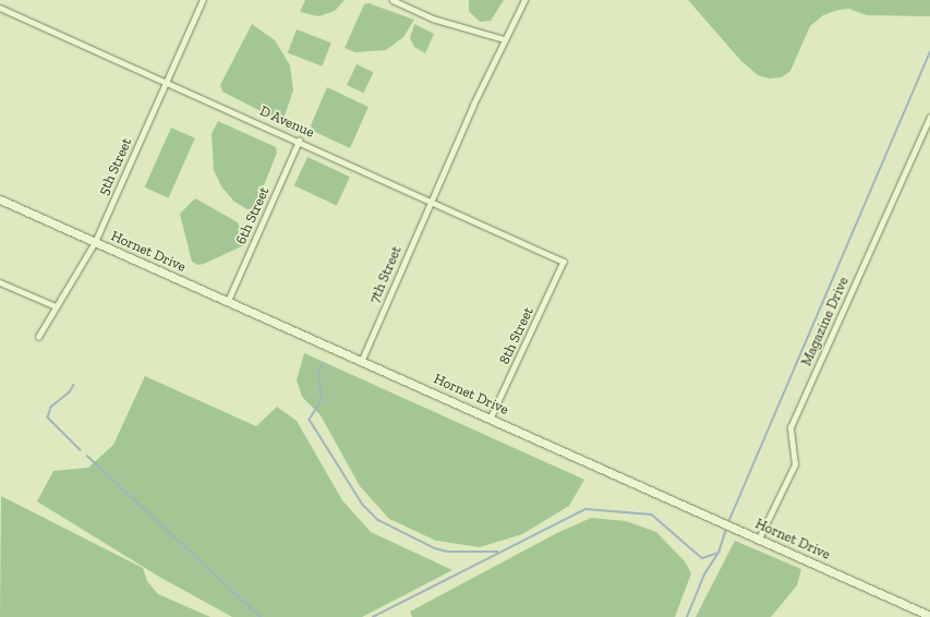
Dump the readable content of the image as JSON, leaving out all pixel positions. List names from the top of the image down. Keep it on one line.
{"streets":{"main road":["Hornet Drive"],"street":["D Avenue","5th Street","6th Street","7th Street","Magazine Drive","8th Street"]},"crossings":[["D Avenue","5th Street"],["D Avenue","6th Street"],["D Avenue","7th Street"],["D Avenue","8th Street"],["5th Street","Hornet Drive"],["6th Street","Hornet Drive"],["Hornet Drive","7th Street"],["Hornet Drive","Magazine Drive"],["Hornet Drive","8th Street"]]}
